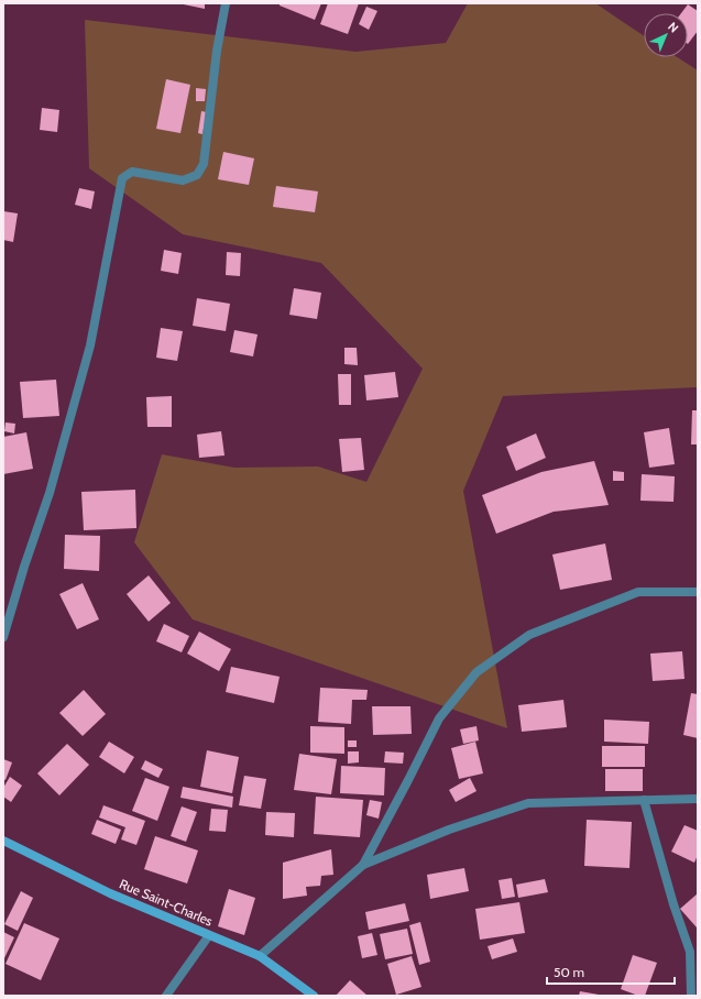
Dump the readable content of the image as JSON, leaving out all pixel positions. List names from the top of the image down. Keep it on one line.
{"streets":{"street":["Rue Saint-Charles"]},"scale_bar":"50 m","north":"top right"}
